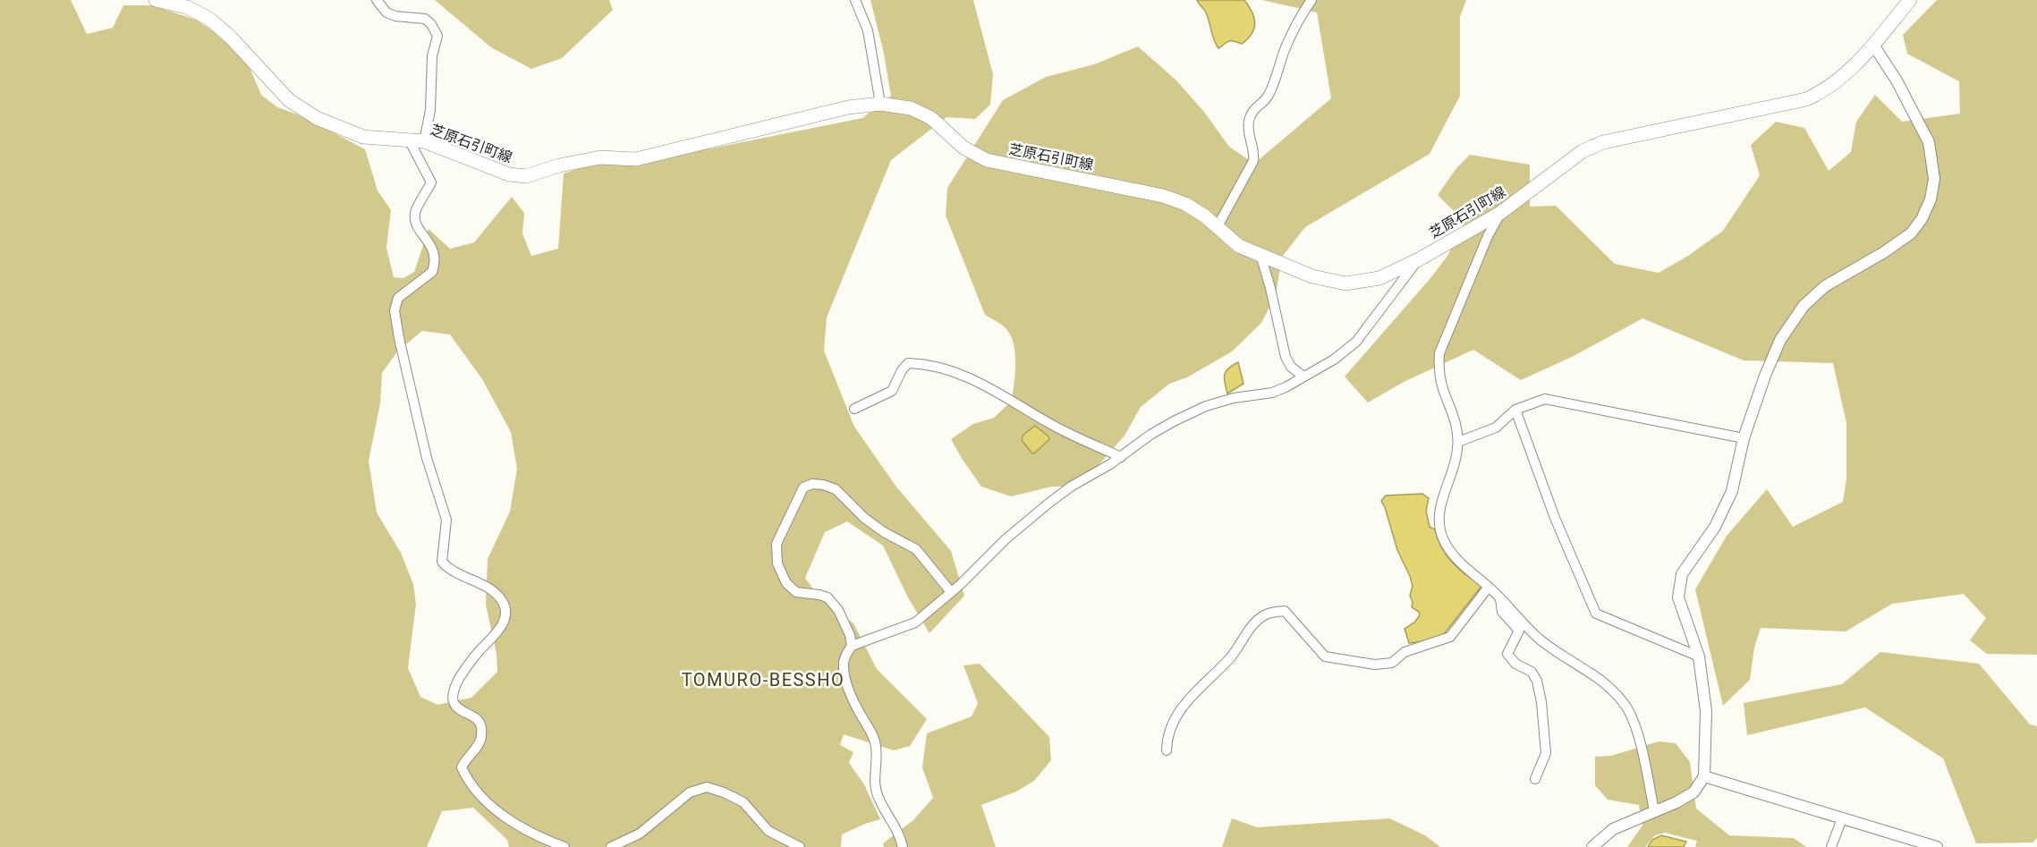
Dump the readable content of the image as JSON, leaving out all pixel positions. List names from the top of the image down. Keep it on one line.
{"streets":{"main road":["芝原石引町線"]},"districts":["TOMURO-BESSHO"]}
